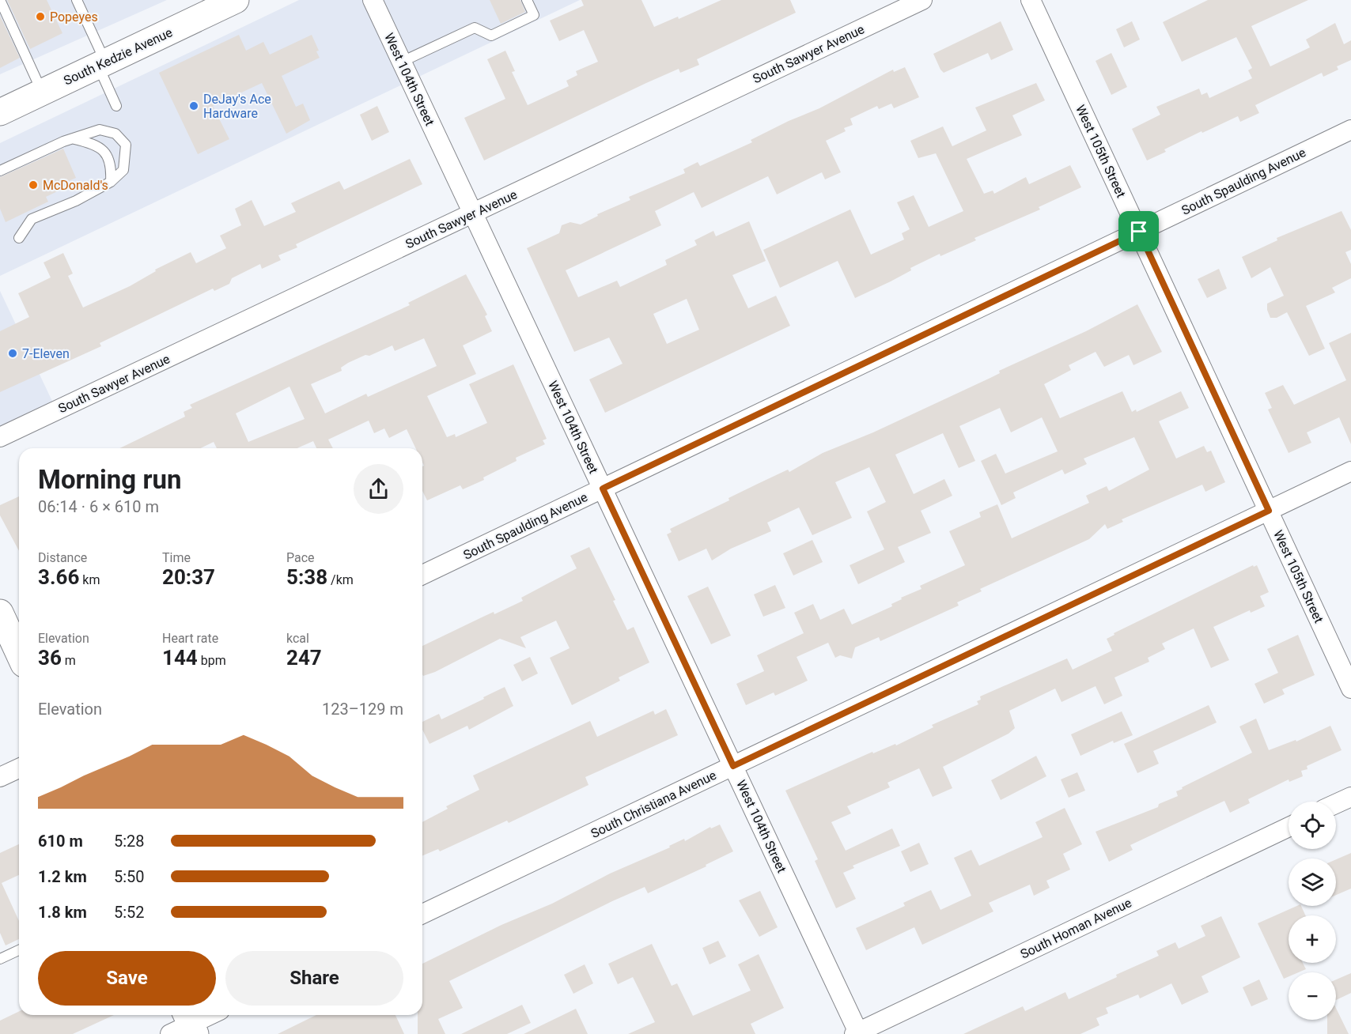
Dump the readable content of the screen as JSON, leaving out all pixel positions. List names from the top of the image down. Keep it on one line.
{"streets":{"main road":["South Kedzie Avenue"],"street":["South Sawyer Avenue","West 104th Street","West 105th Street","South Spaulding Avenue","South Christiana Avenue","South Homan Avenue"]},"crossings":[["South Sawyer Avenue","West 104th Street"],["West 104th Street","South Spaulding Avenue"],["West 104th Street","South Christiana Avenue"],["West 104th Street","South Homan Avenue"],["West 105th Street","South Spaulding Avenue"],["West 105th Street","South Christiana Avenue"]],"places":["Popeyes","DeJay's Ace Hardware","McDonald's","7-Eleven"],"page":{"heading":["Morning run","06:14 · 6 × 610 m"],"stats":[["Distance","3.66 km"],["Time","20:37"],["Pace","5:38 /km"],["Elevation","36 m"],["Heart rate","144 bpm"],["kcal","247"]],"chart":["Elevation","123–129 m"],"map_buttons":["+","−"],"list":[{"name":"610 m","note":"5:28"},{"name":"1.2 km","note":"5:50"},{"name":"1.8 km","note":"5:52"}],"buttons":["Save","Share"]}}
